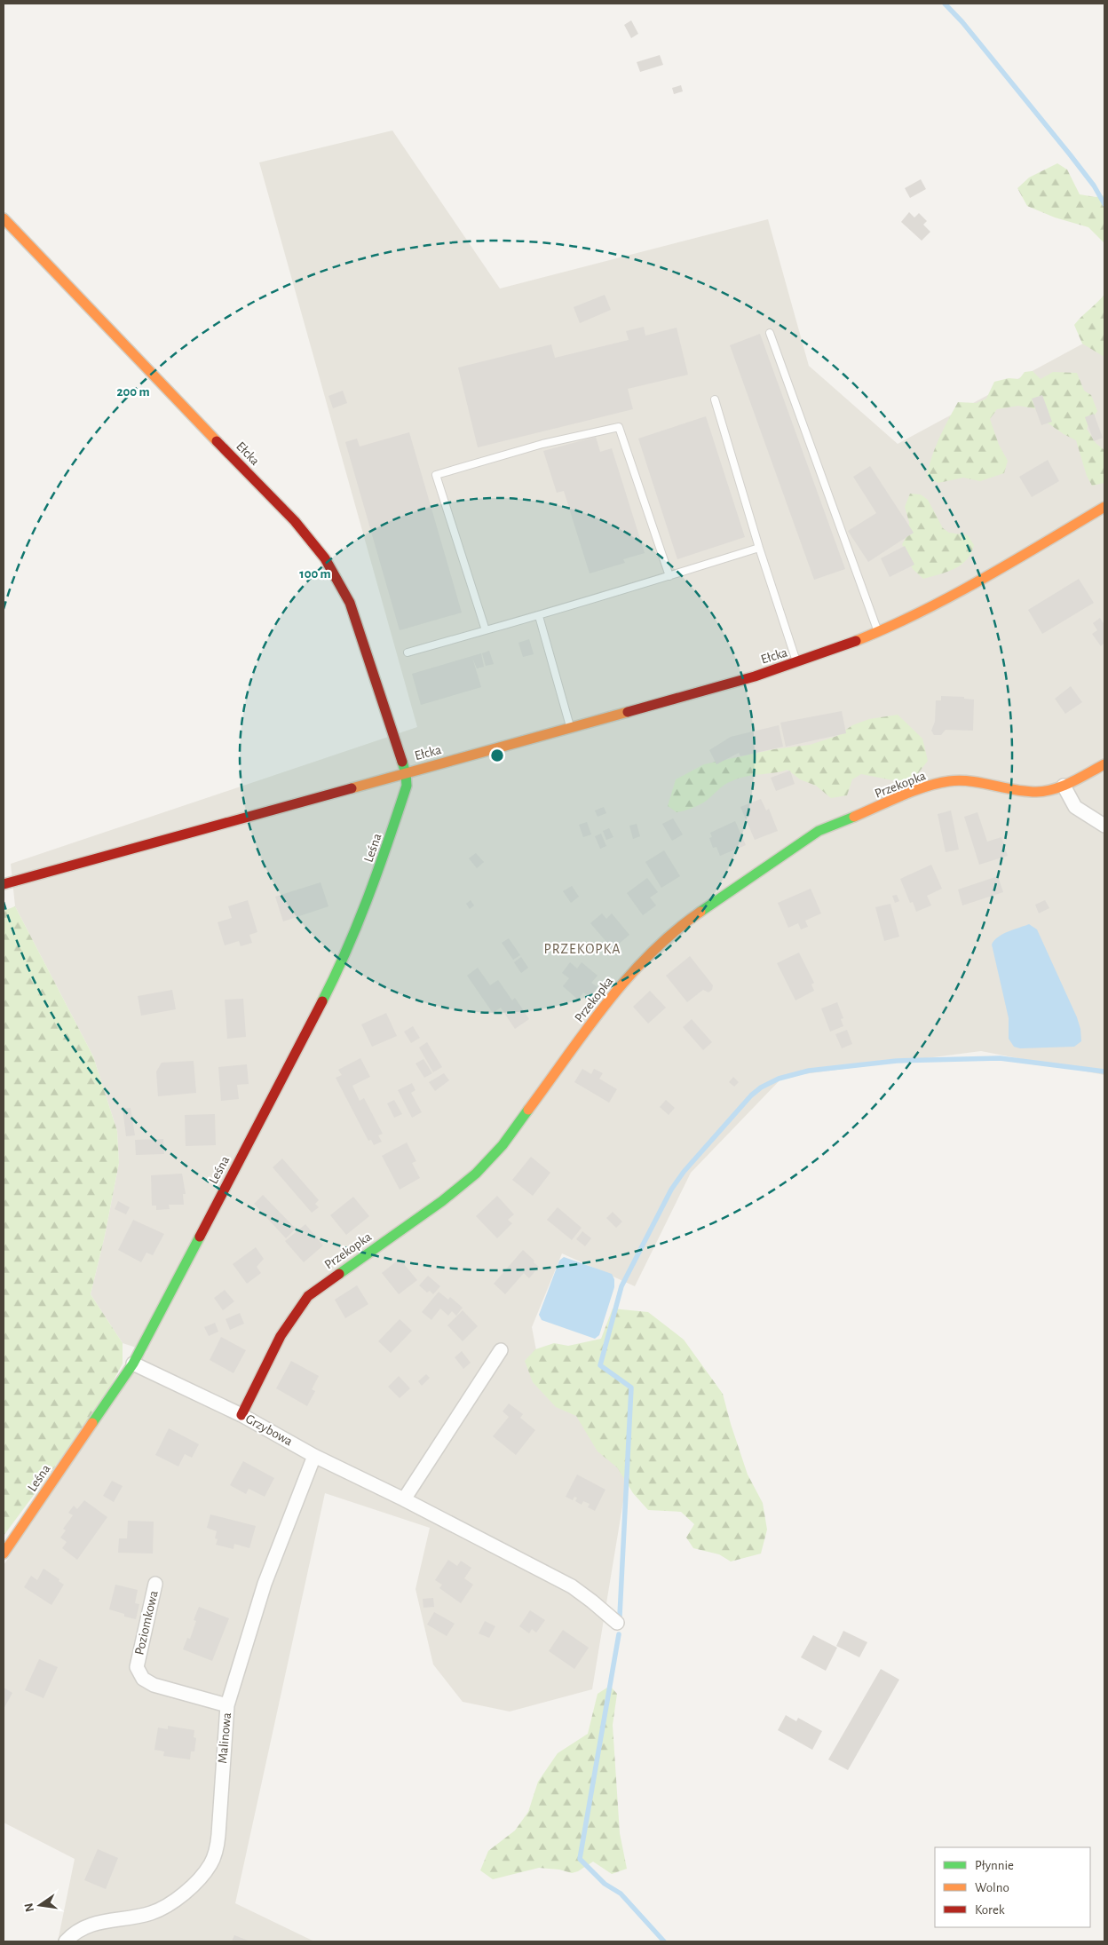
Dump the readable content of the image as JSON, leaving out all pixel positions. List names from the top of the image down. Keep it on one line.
{"streets":{"street":["Ełcka","Przekopka","Leśna","Grzybowa","Poziomkowa","Malinowa"]},"crossings":[["Ełcka","Leśna"],["Przekopka","Grzybowa"],["Leśna","Grzybowa"],["Grzybowa","Malinowa"],["Poziomkowa","Malinowa"]],"districts":["PRZEKOPKA"],"legend":["Płynnie","Wolno","Korek"],"north":"left","rings":["200 m","100 m"]}
